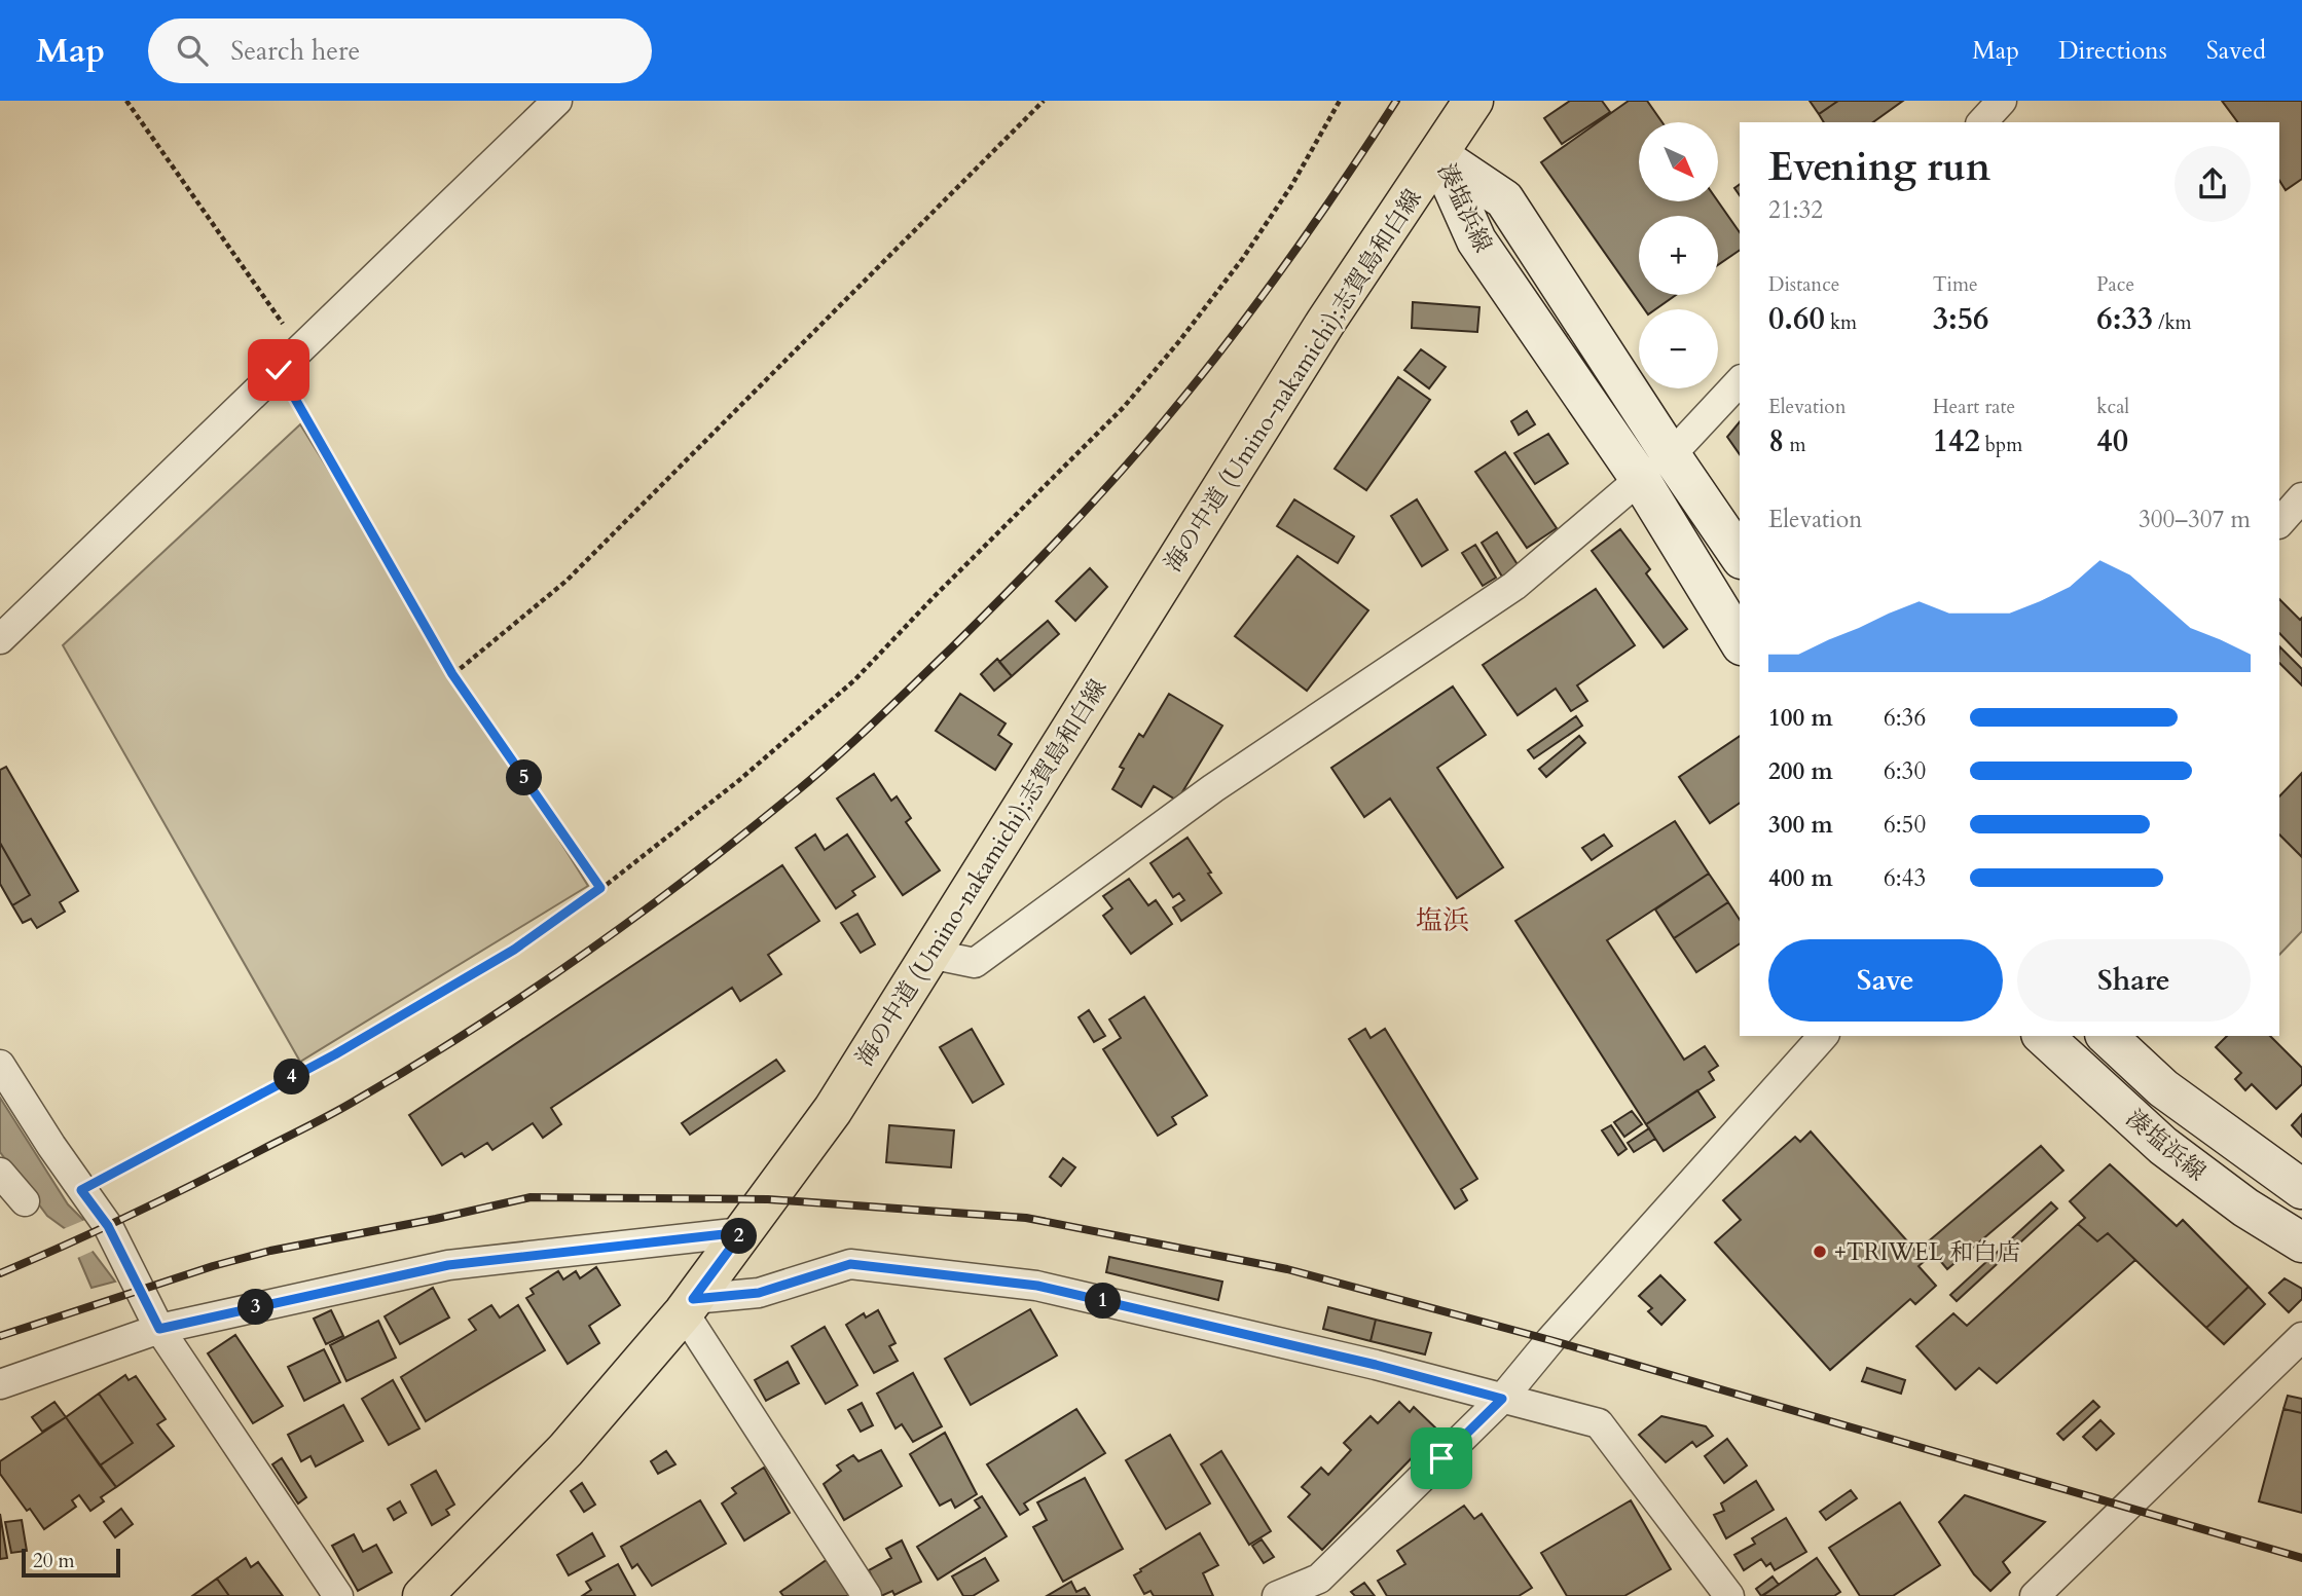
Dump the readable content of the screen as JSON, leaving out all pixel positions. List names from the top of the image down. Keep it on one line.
{"streets":{"main road":["湊塩浜線","海の中道 (Umino-nakamichi);志賀島和白線"]},"crossings":[["湊塩浜線","海の中道 (Umino-nakamichi);志賀島和白線"]],"districts":["塩浜"],"places":["+TRIWEL 和白店"],"scale_bar":"20 m","north":"bottom right","page":{"header":"Map","search":"Search here","nav":["Map","Directions","Saved"],"map_buttons":["+","−"],"heading":["Evening run","21:32"],"stats":[["Distance","0.60 km"],["Time","3:56"],["Pace","6:33 /km"],["Elevation","8 m"],["Heart rate","142 bpm"],["kcal","40"]],"chart":["Elevation","300–307 m"],"list":[{"name":"100 m","note":"6:36"},{"name":"200 m","note":"6:30"},{"name":"300 m","note":"6:50"},{"name":"400 m","note":"6:43"}],"pins":["5","4","2","1","3"],"buttons":["Save","Share"],"scale":"20 m"}}
